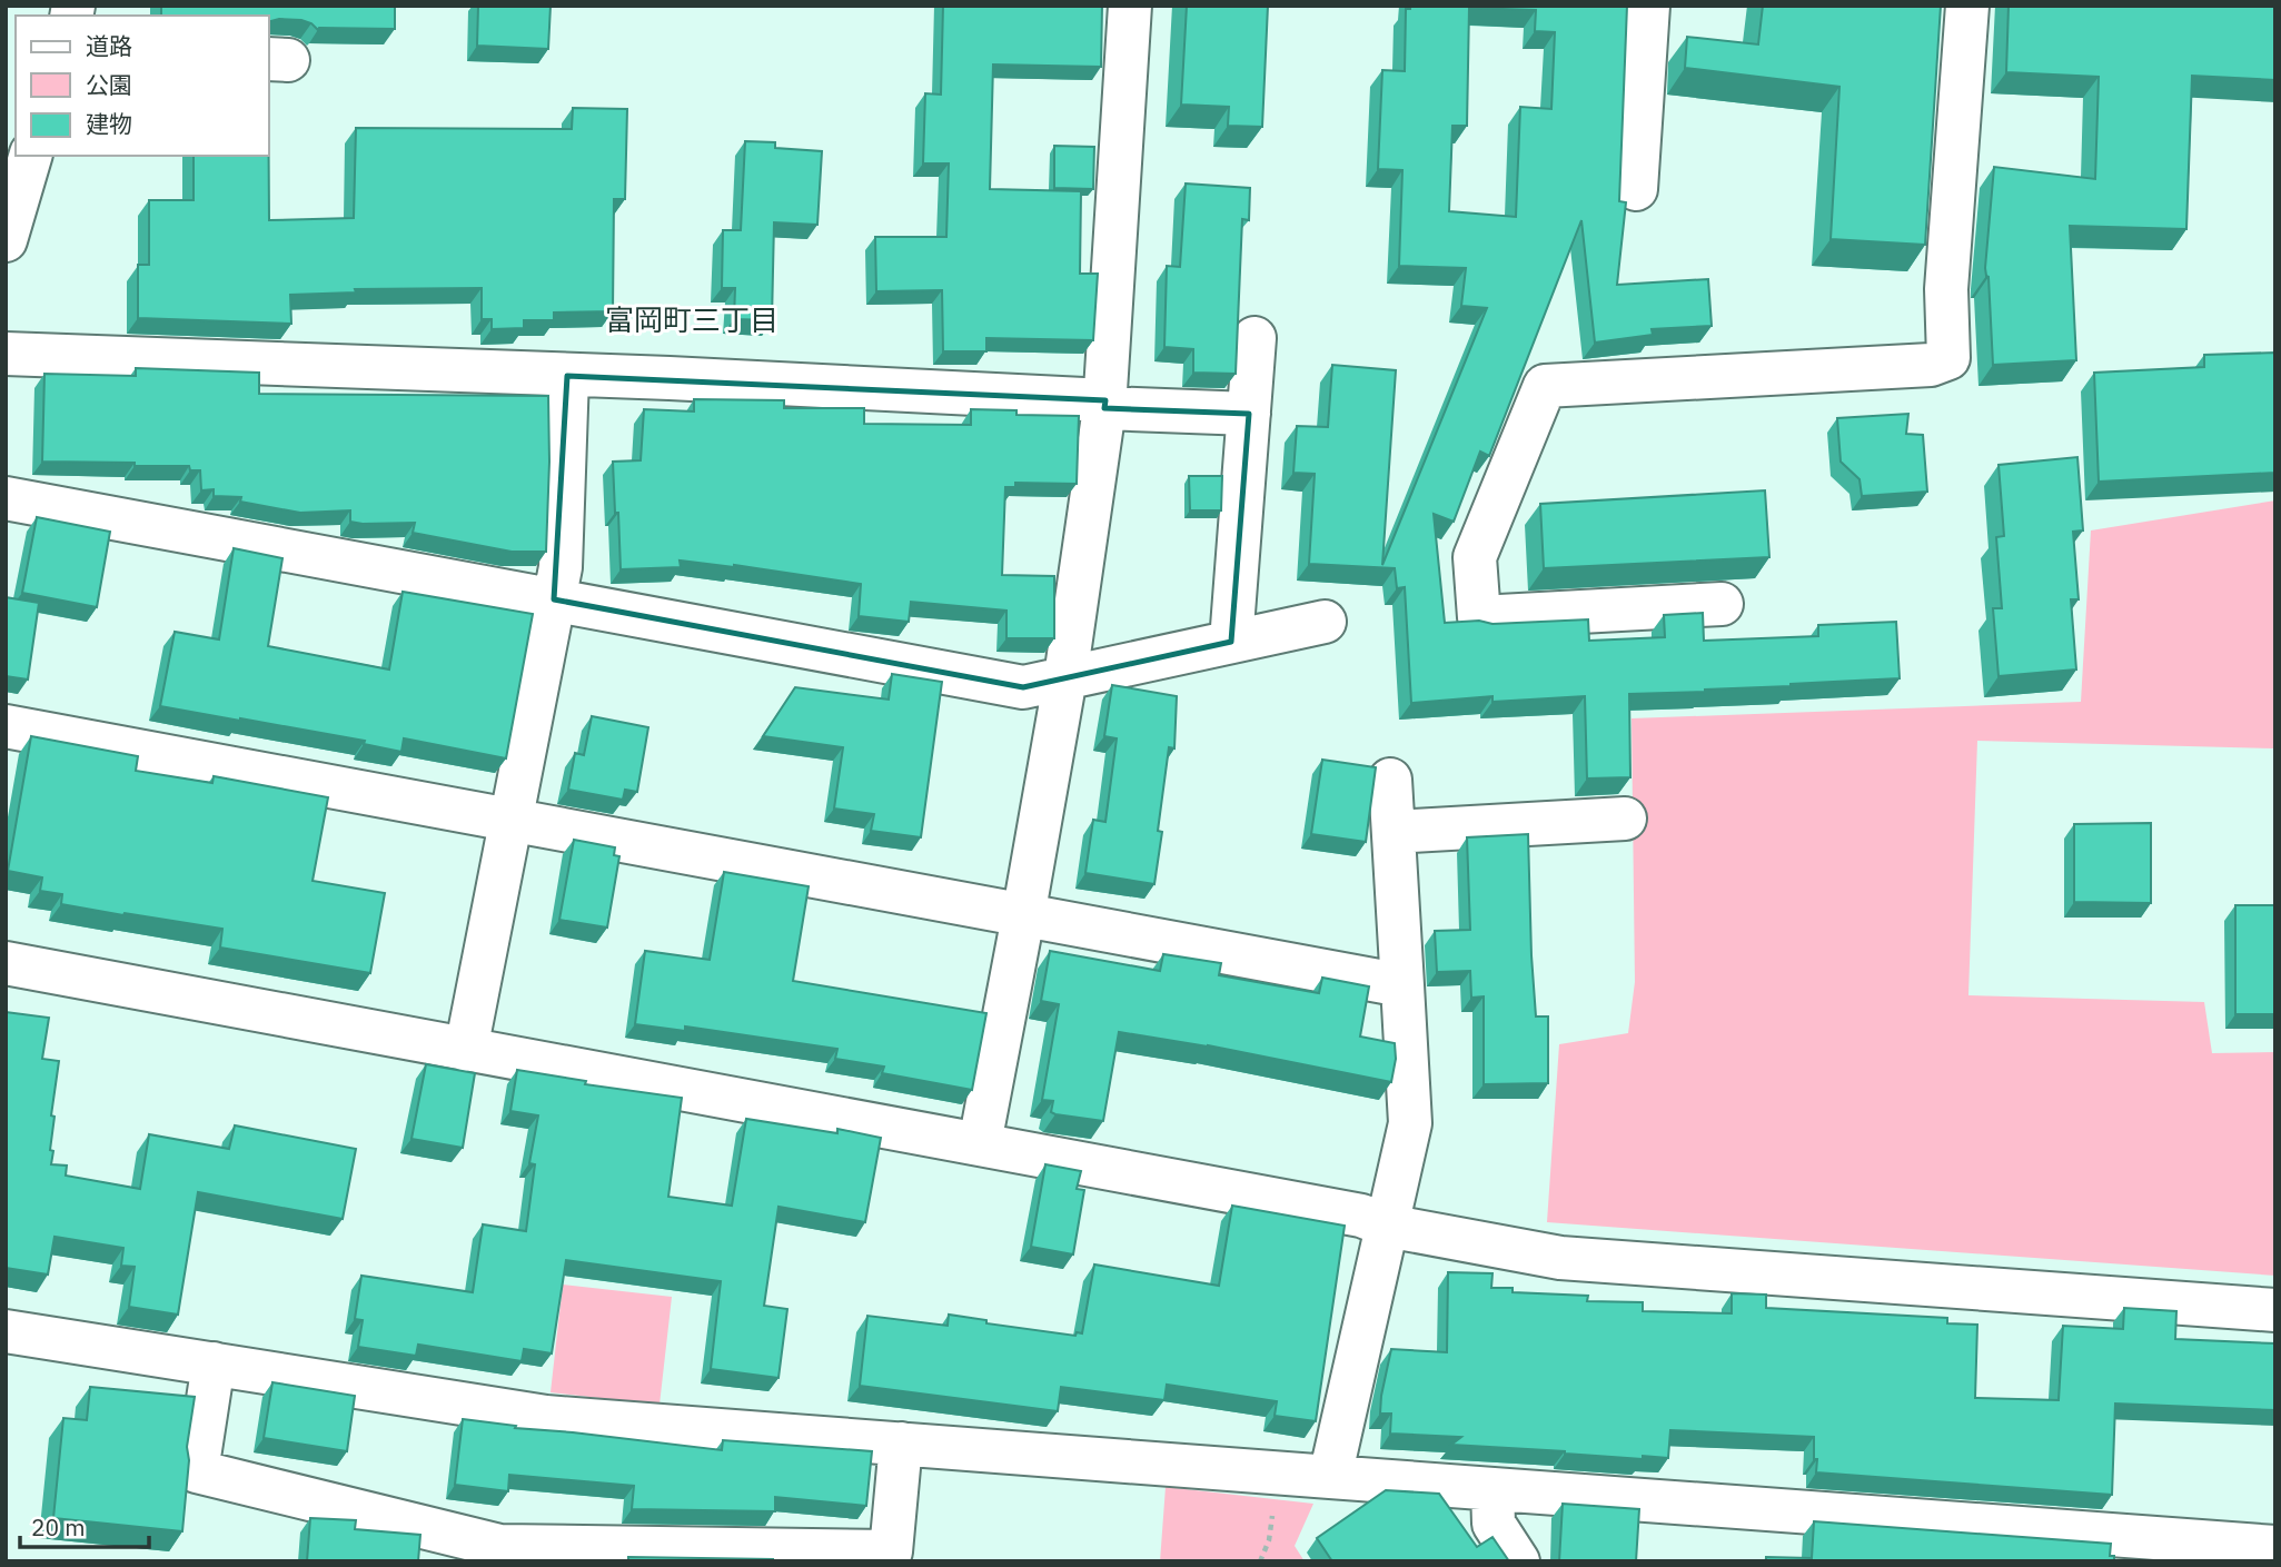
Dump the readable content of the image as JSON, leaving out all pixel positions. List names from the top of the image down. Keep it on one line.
{"districts":["富岡町三丁目"],"legend":["道路","公園","建物"],"scale_bar":"20 m"}
